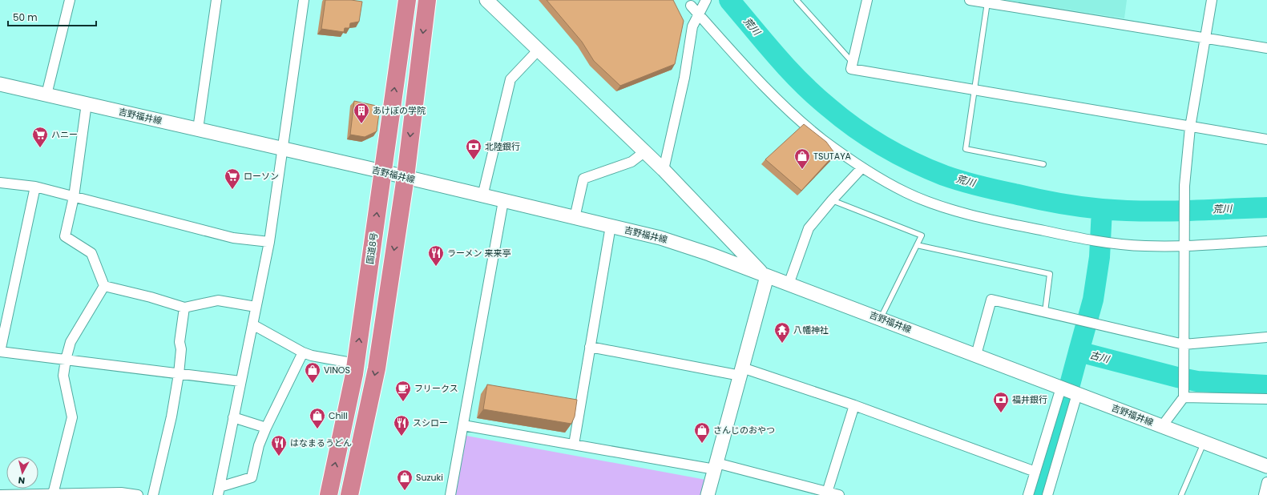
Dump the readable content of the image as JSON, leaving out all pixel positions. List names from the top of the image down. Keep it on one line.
{"streets":{"highway":["国道8号"],"main road":["吉野福井線"]},"crossings":[["吉野福井線","国道8号"]],"water":["荒川","古川"],"places":{"building":["あけぼの学院"],"supermarket":["ハニー","ローソン"],"bank":["北陸銀行","福井銀行"],"shop":["TSUTAYA","VINOS","Chill","さんじのおやつ","Suzuki"],"restaurant":["ラーメン 来来亭","スシロー","はなまるうどん"],"temple":["八幡神社"],"cafe":["フリークス"]},"scale_bar":"50 m","north":"bottom"}
